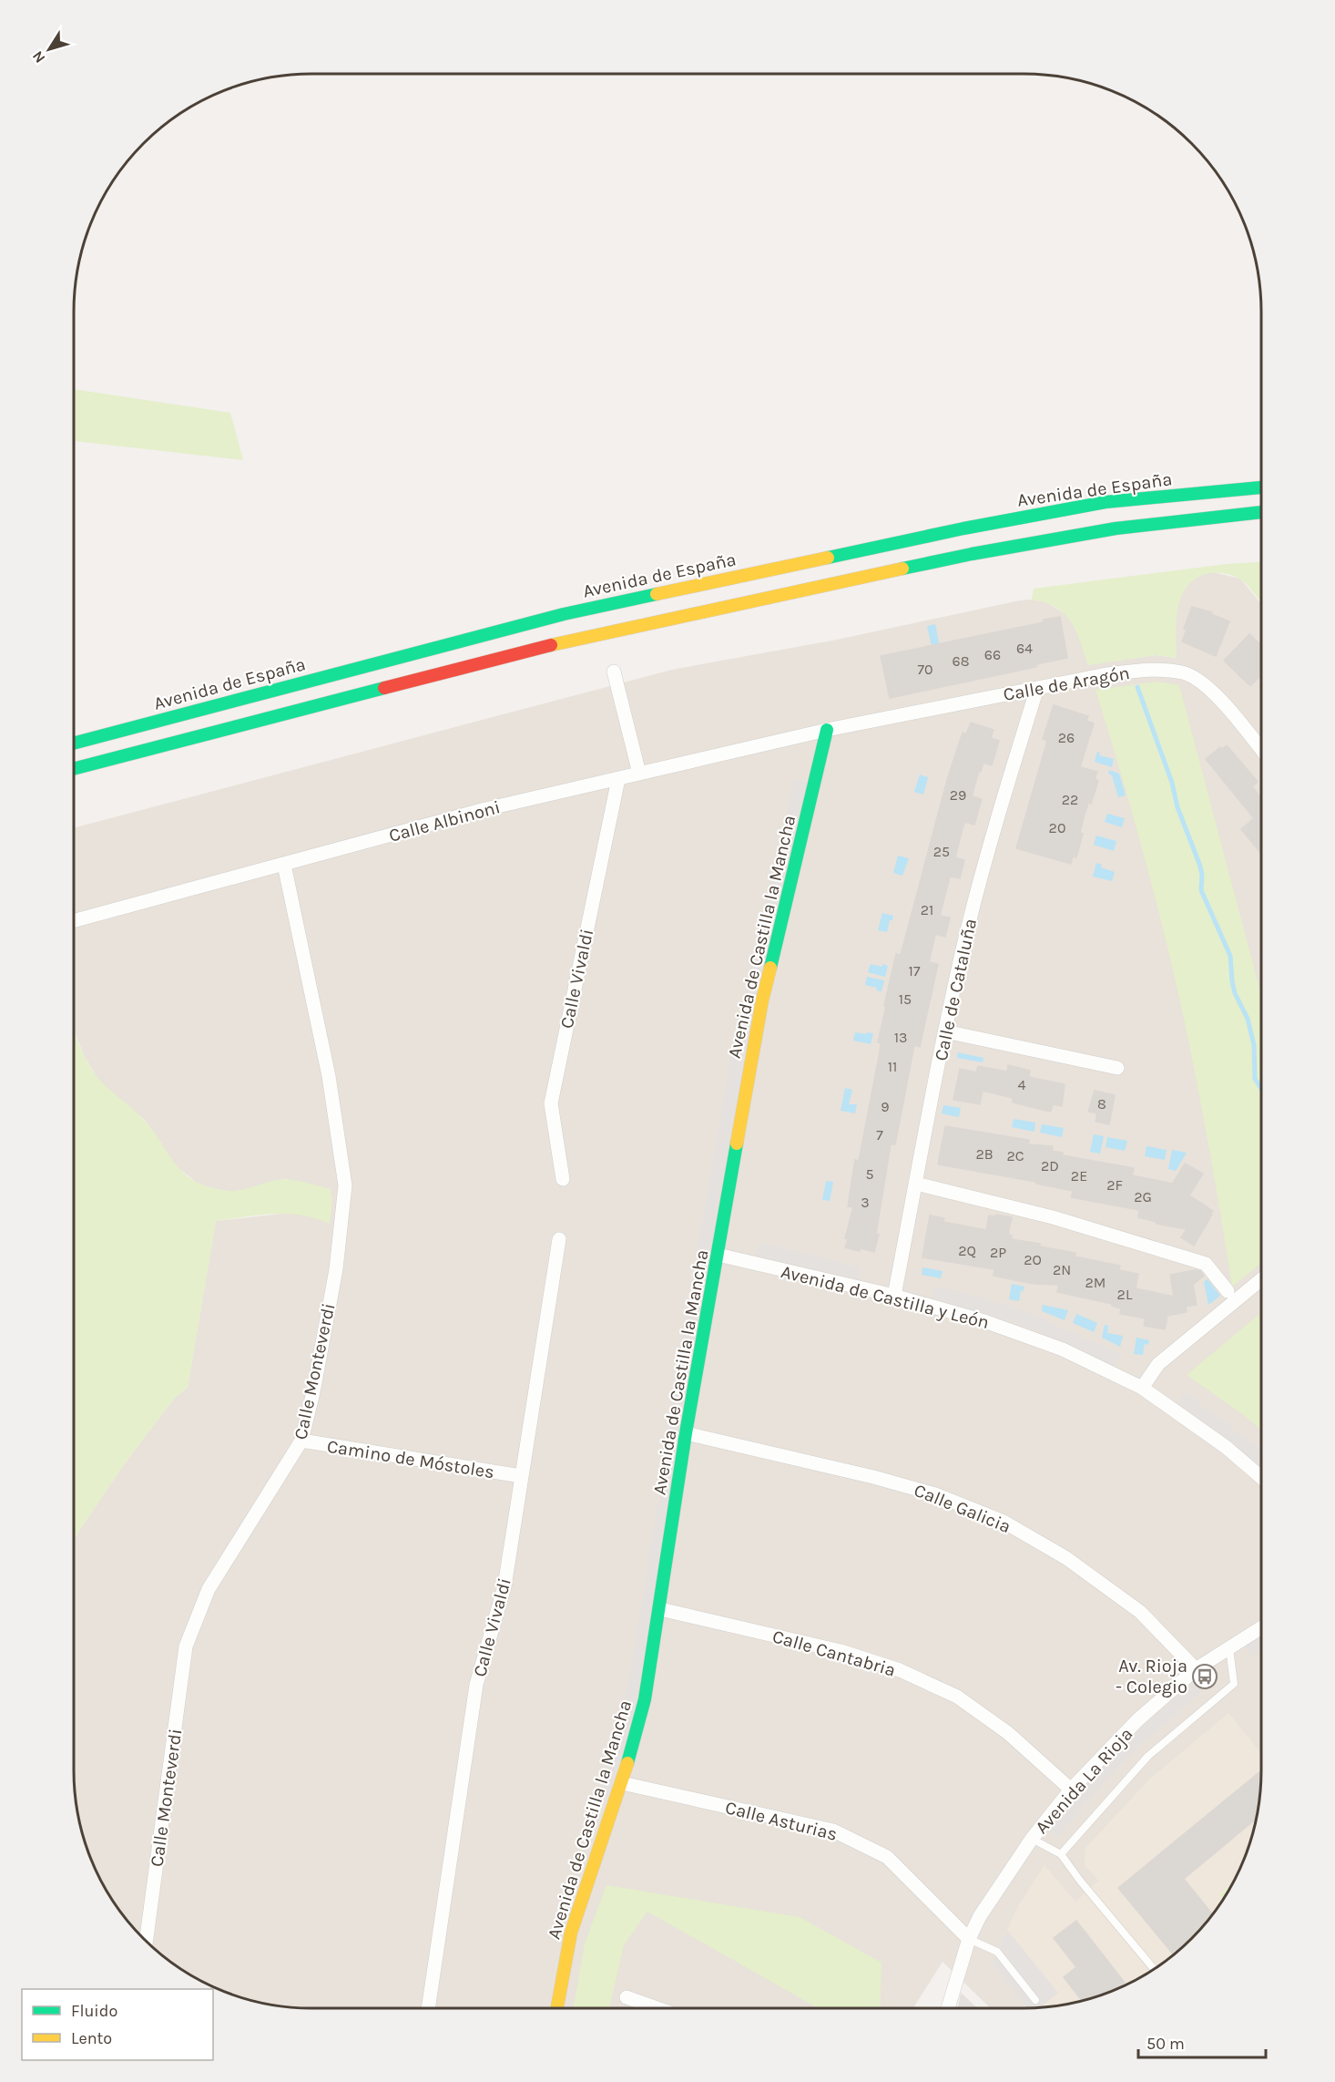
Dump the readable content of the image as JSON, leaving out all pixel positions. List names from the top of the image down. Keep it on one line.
{"streets":{"main road":["Avenida de España","Avenida de Castilla la Mancha"],"street":["Calle de Aragón","Calle Albinoni","Calle Vivaldi","Calle de Cataluña","Avenida de Castilla y León","Calle Monteverdi","Camino de Móstoles","Calle Galicia","Calle Cantabria","Avenida La Rioja","Calle Asturias"]},"crossings":[["Calle de Aragón","Calle Albinoni"],["Calle de Aragón","Avenida de Castilla la Mancha"],["Calle de Aragón","Calle de Cataluña"],["Calle Albinoni","Avenida de Castilla la Mancha"],["Calle Albinoni","Calle Vivaldi"],["Calle Albinoni","Calle Monteverdi"],["Avenida de Castilla la Mancha","Avenida de Castilla y León"],["Avenida de Castilla la Mancha","Calle Galicia"],["Avenida de Castilla la Mancha","Calle Cantabria"],["Avenida de Castilla la Mancha","Calle Asturias"],["Calle Vivaldi","Camino de Móstoles"],["Calle de Cataluña","Avenida de Castilla y León"],["Calle Monteverdi","Camino de Móstoles"],["Calle Galicia","Avenida La Rioja"],["Calle Cantabria","Avenida La Rioja"],["Avenida La Rioja","Calle Asturias"]],"places":{"bus stop":["Av. Rioja - Colegio"]},"house_numbers":["64","66","68","70","26","29","22","20","25","21","17","15","13","11","4","8","9","7","2B","2C","2D","5","2E","2F","2G","3","2Q","2P","2O","2N","2M","2L"],"legend":["Fluido","Lento"],"scale_bar":"50 m","north":"bottom left"}
